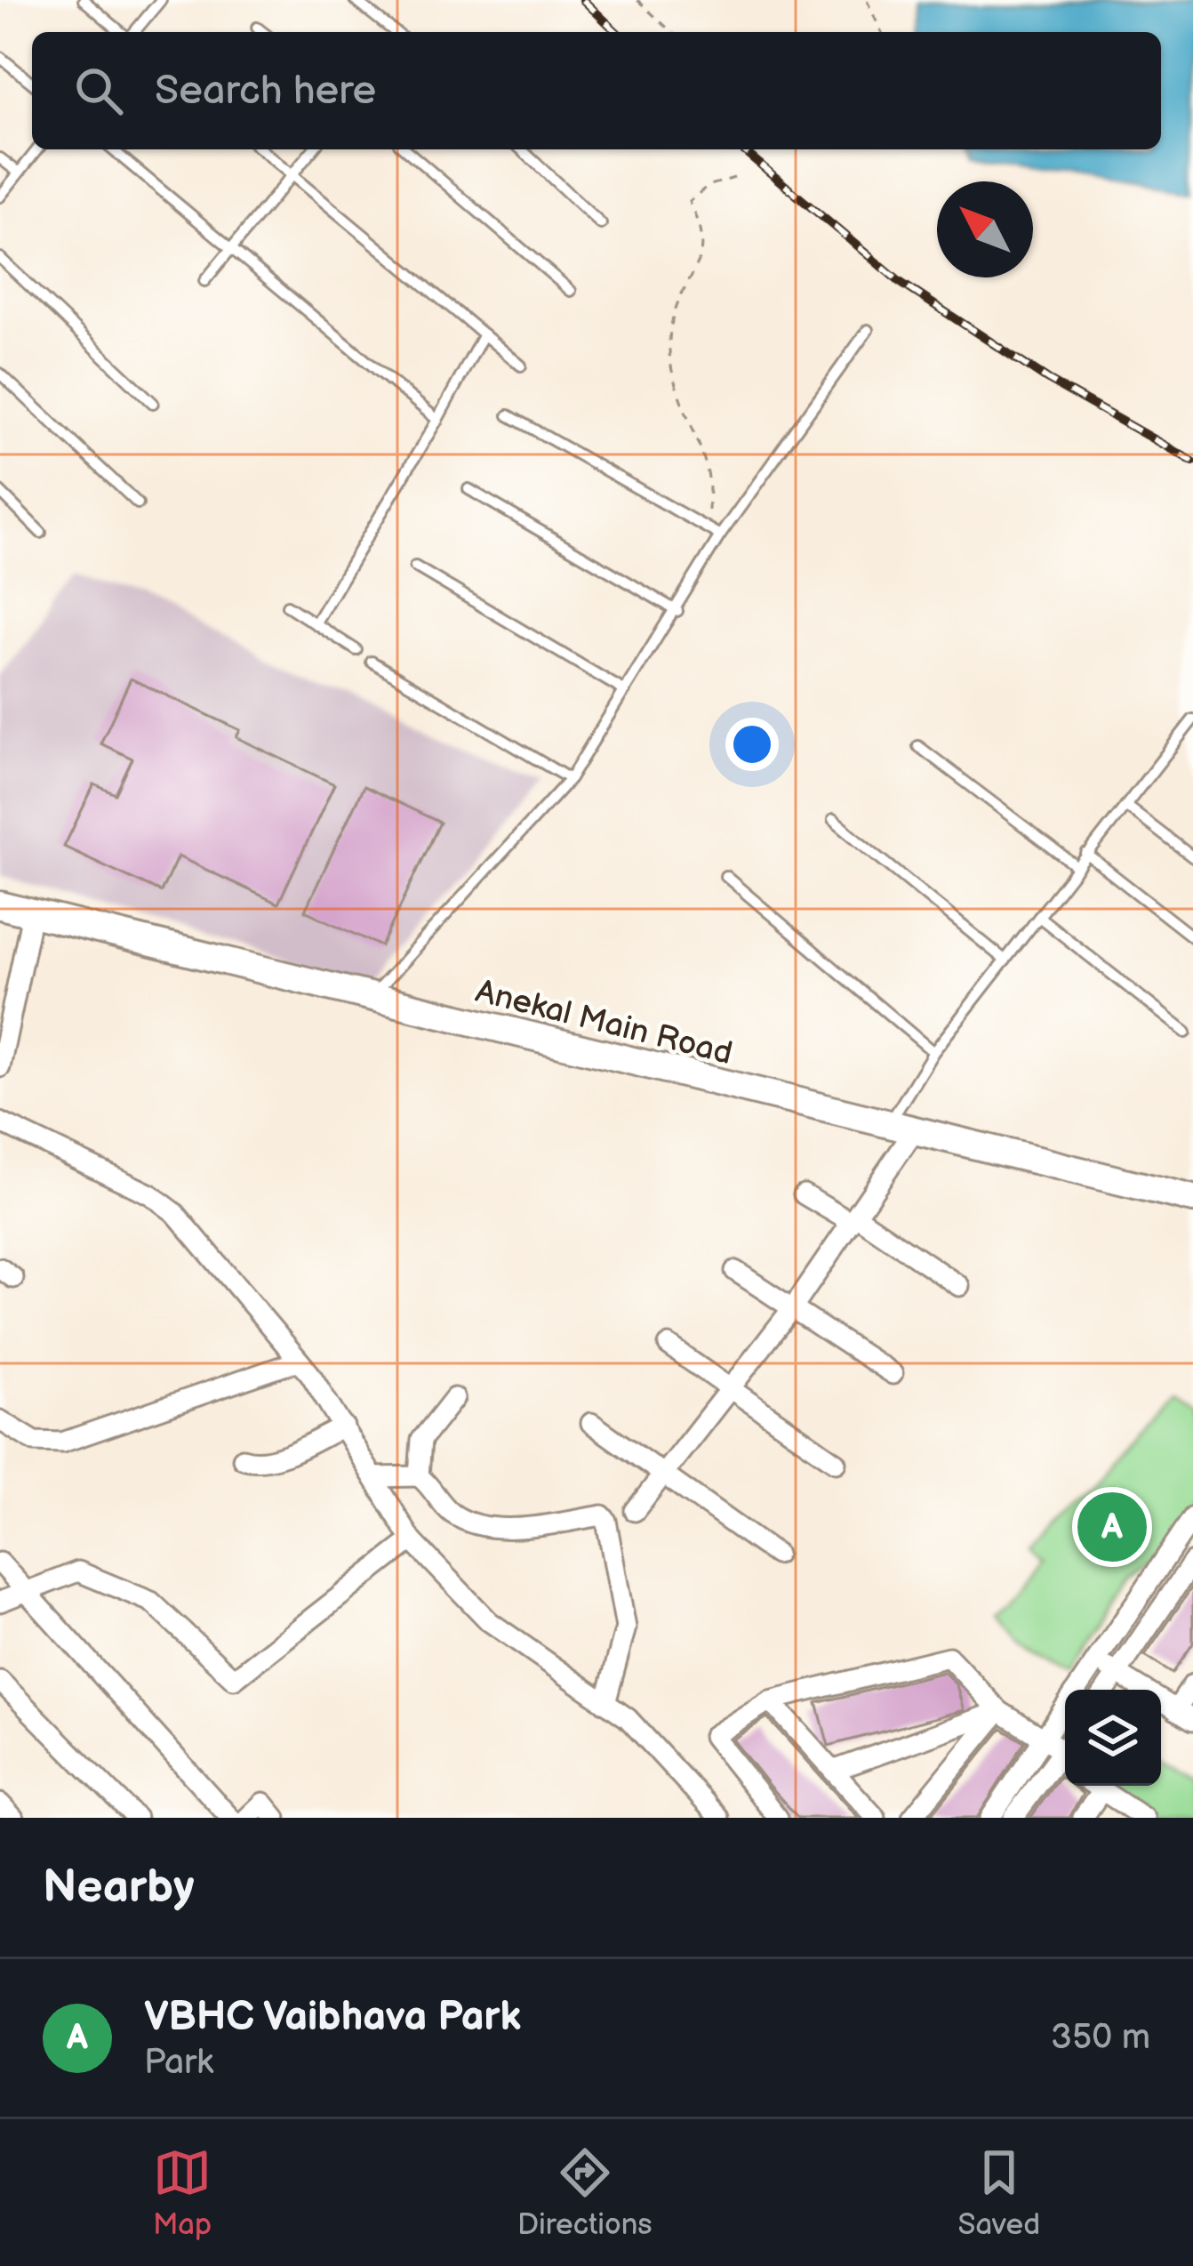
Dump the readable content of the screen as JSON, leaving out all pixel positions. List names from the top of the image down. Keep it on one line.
{"streets":{"main road":["Anekal Main Road"]},"north":"top left","page":{"search":"Search here","pins":"A","heading":"Nearby","list":[{"mark":"A","name":"VBHC Vaibhava Park","note":"Park","value":"350 m"}],"nav":["Map","Directions","Saved"]}}
